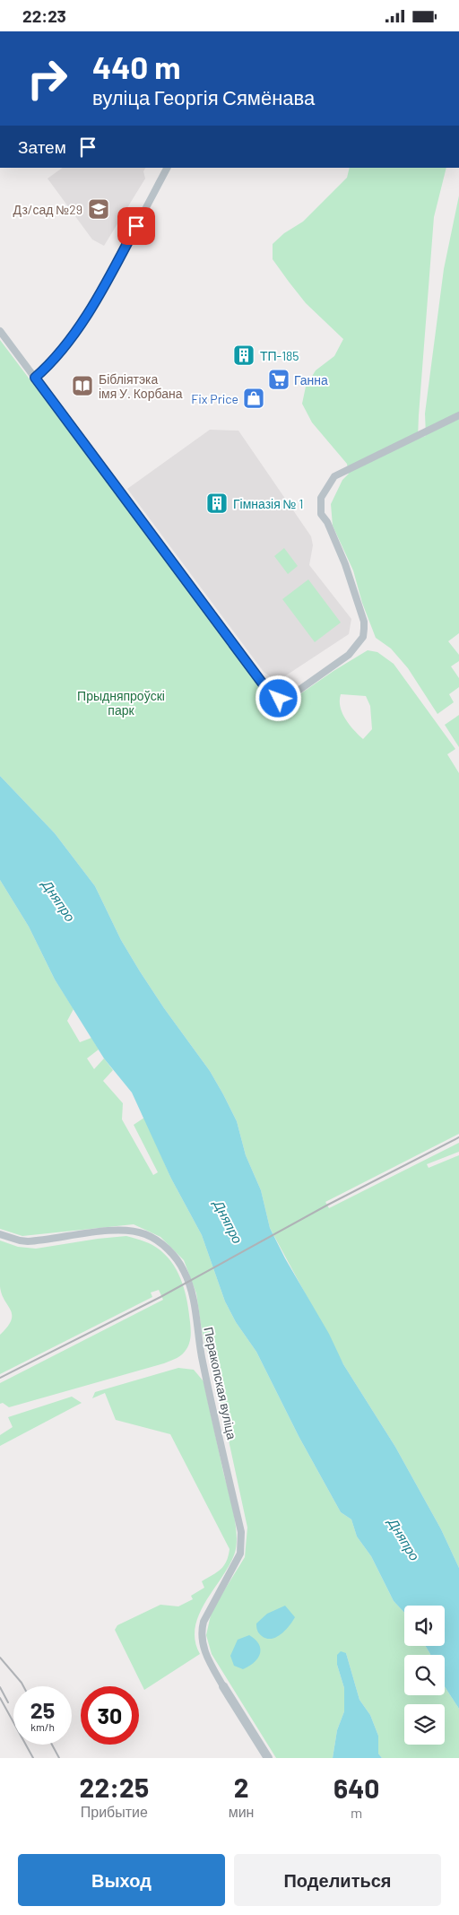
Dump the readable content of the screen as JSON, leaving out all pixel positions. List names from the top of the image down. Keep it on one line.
{"streets":{"street":["Перакопская вуліца"]},"water":["Дняпро"],"parks":["Прыдняпроўскі парк"],"places":{"school or university":["Дз/сад №29"],"building":["ТП-185","Гімназія № 1"],"supermarket":["Ганна"],"library":["Бібліятэка імя У. Корбана"],"shop":["Fix Price"]},"page":{"status":"22:23","turn":["440 m","вуліца Георгія Сямёнава"],"then":"Затем","speed":"25 km/h","limit":"30","eta":["22:25","Прибытие","2","мин","640","m"],"buttons":["Выход","Поделиться"]}}
